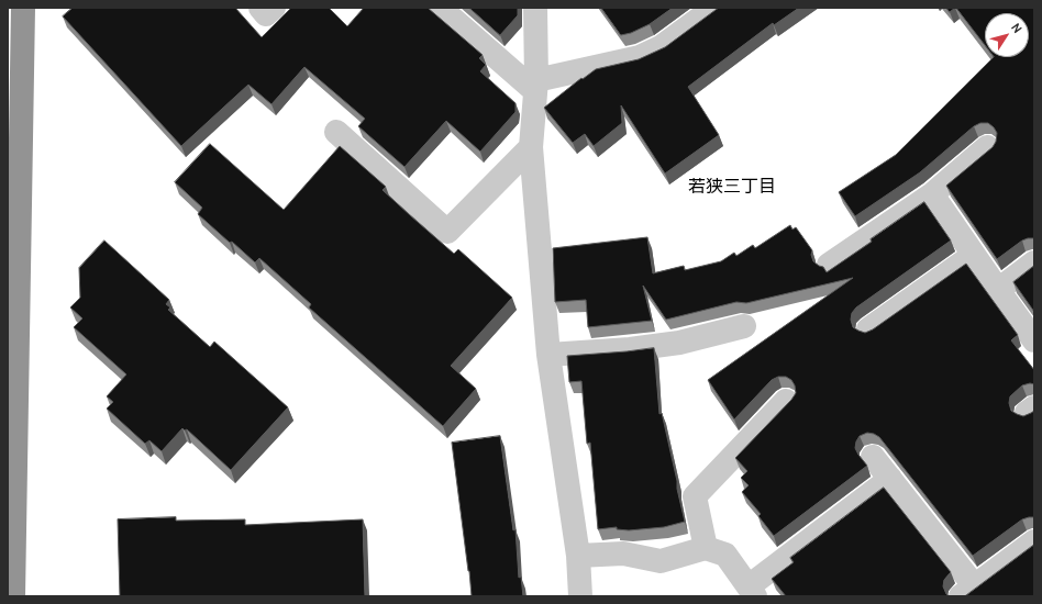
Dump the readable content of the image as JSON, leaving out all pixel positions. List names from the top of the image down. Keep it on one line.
{"districts":["若狭三丁目"],"north":"top right"}
